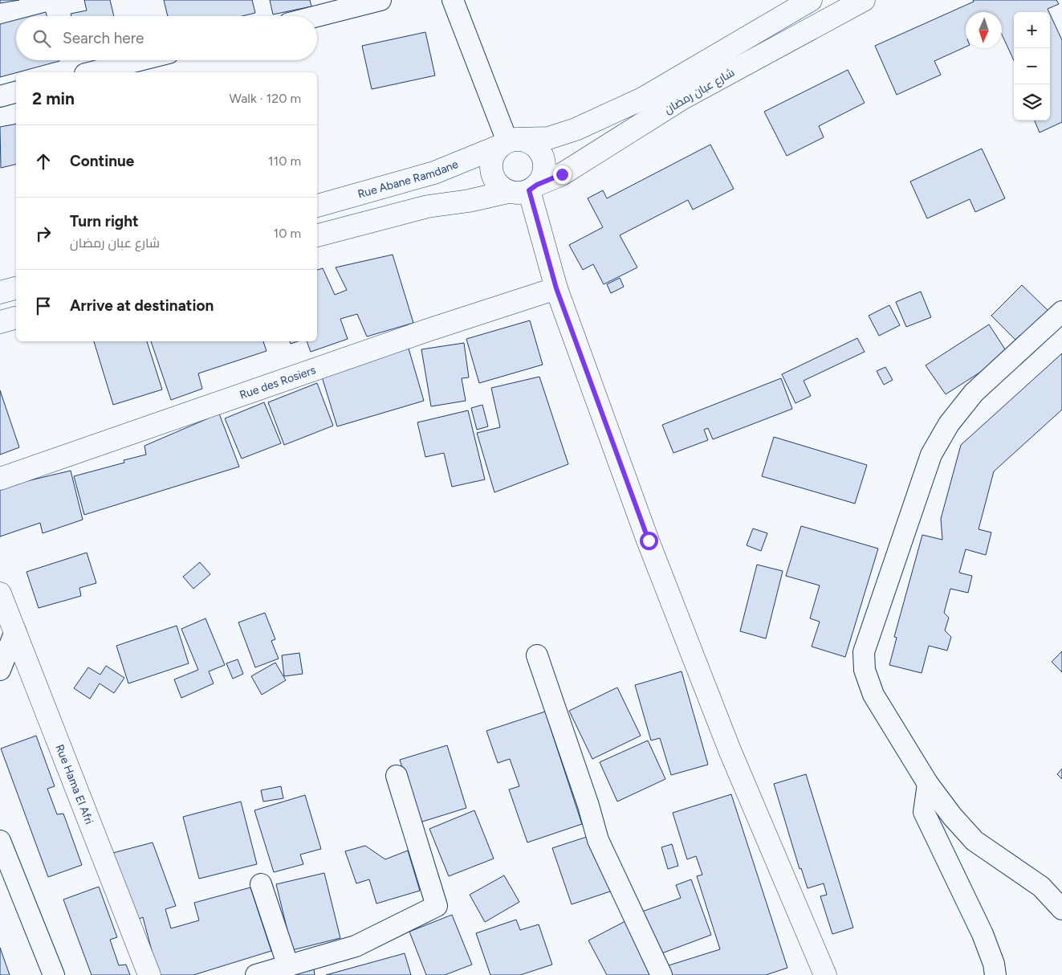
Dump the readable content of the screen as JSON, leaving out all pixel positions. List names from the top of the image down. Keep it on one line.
{"streets":{"street":["شارع عبان رمضان","Rue Abane Ramdane","Rue des Rosiers","Rue Hama El Afri"]},"crossings":[["شارع عبان رمضان","Rue Abane Ramdane"]],"north":"bottom","page":{"map_buttons":["+","−"],"search":"Search here","heading":["2 min","Walk · 120 m"],"list":[["Continue","110 m"],["Turn right","شارع عبان رمضان","10 m"],"Arrive at destination"]}}
